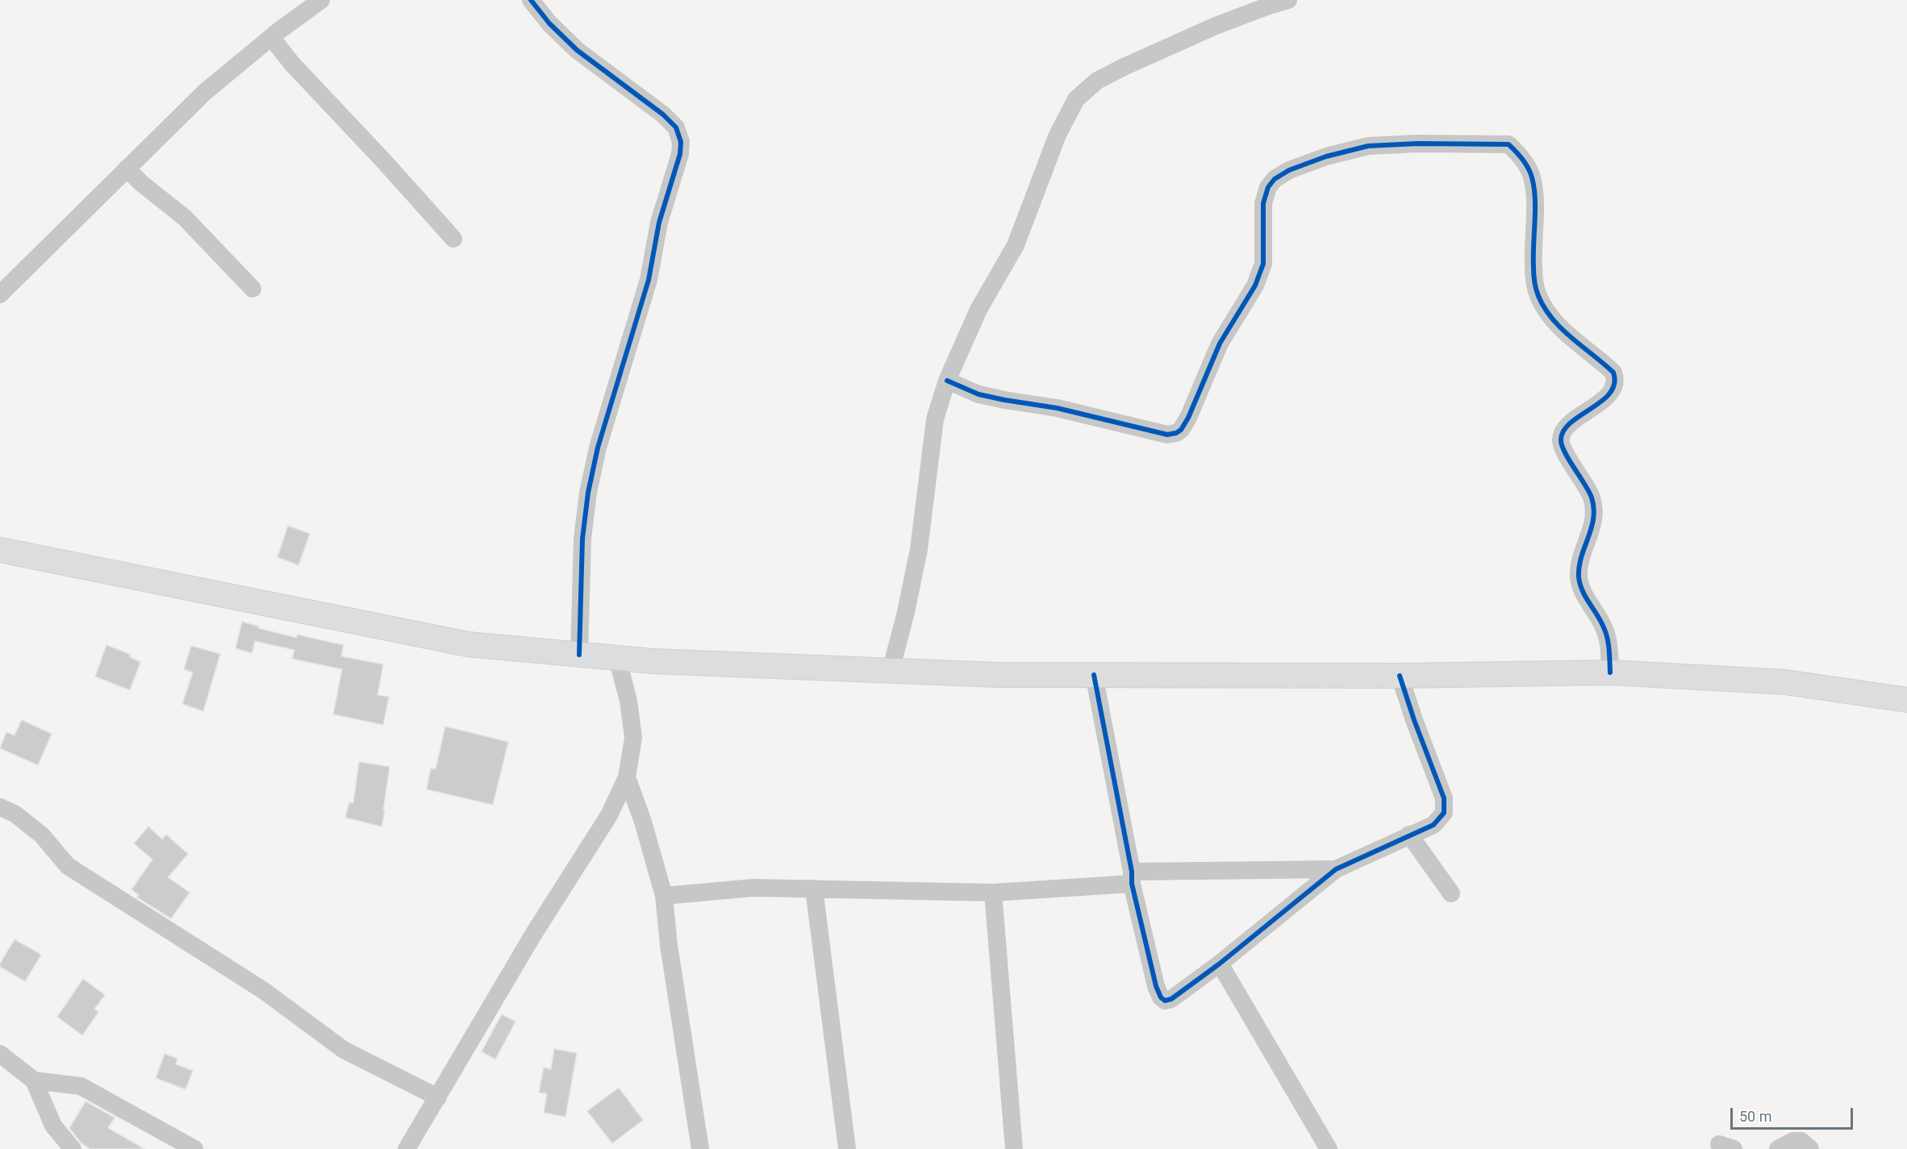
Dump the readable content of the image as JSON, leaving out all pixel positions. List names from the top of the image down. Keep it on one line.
{"scale_bar":"50 m"}
